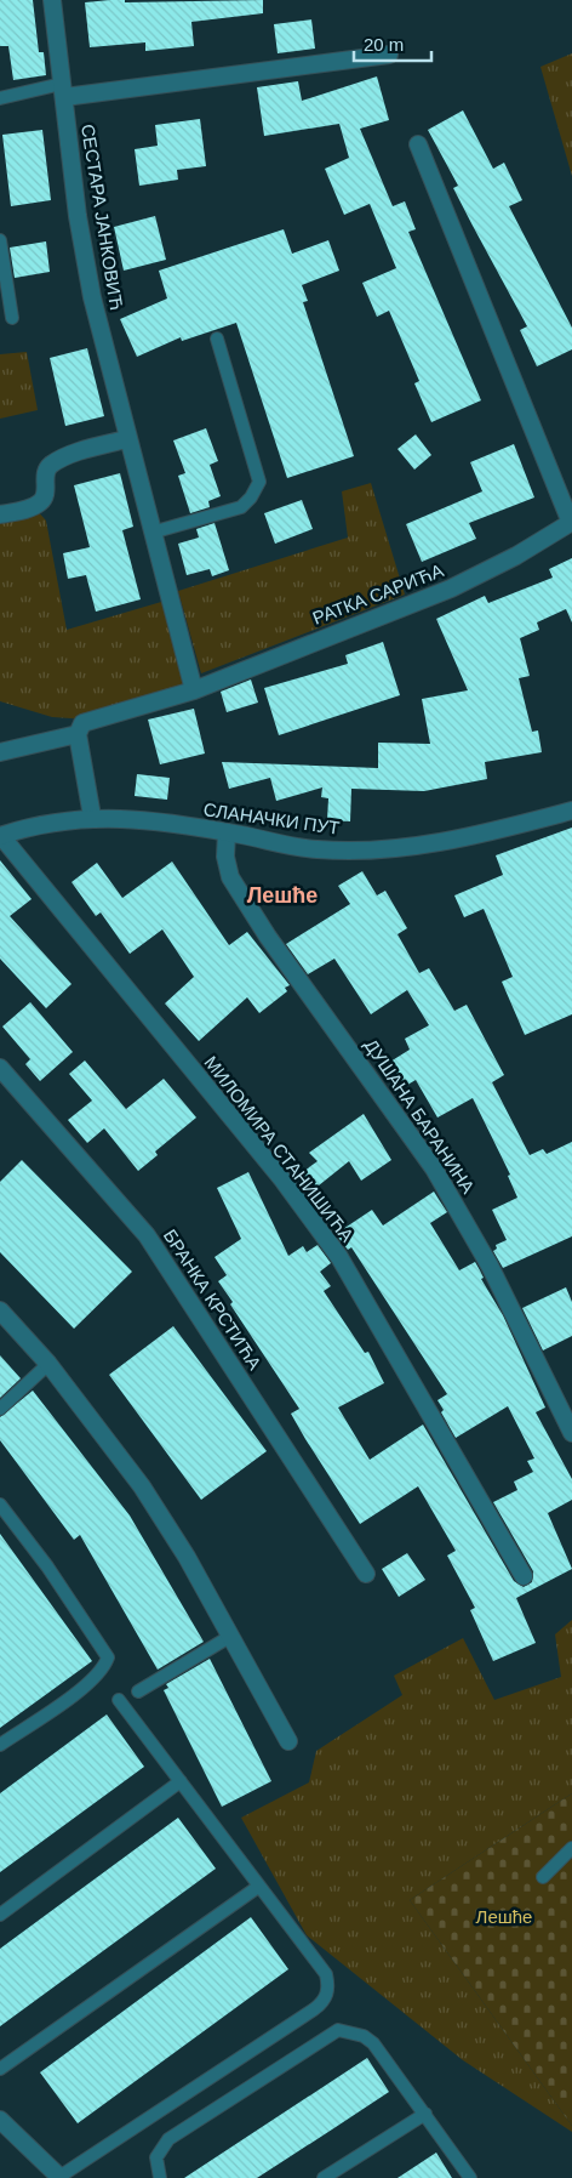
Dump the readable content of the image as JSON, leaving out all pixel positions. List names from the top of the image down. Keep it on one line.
{"streets":{"street":["СЕСТАРА ЈАНКОВИЋ","РАТКА САРИЋА","СЛАНАЧКИ ПУТ","ДУШАНА БАРАНИНА","МИЛОМИРА СТАНИШИЋА","БРАНКА КРСТИЋА"]},"crossings":[["СЕСТАРА ЈАНКОВИЋ","РАТКА САРИЋА"],["СЛАНАЧКИ ПУТ","ДУШАНА БАРАНИНА"],["СЛАНАЧКИ ПУТ","МИЛОМИРА СТАНИШИЋА"]],"districts":["Лешће"],"parks":["Лешће"],"scale_bar":"20 m"}
